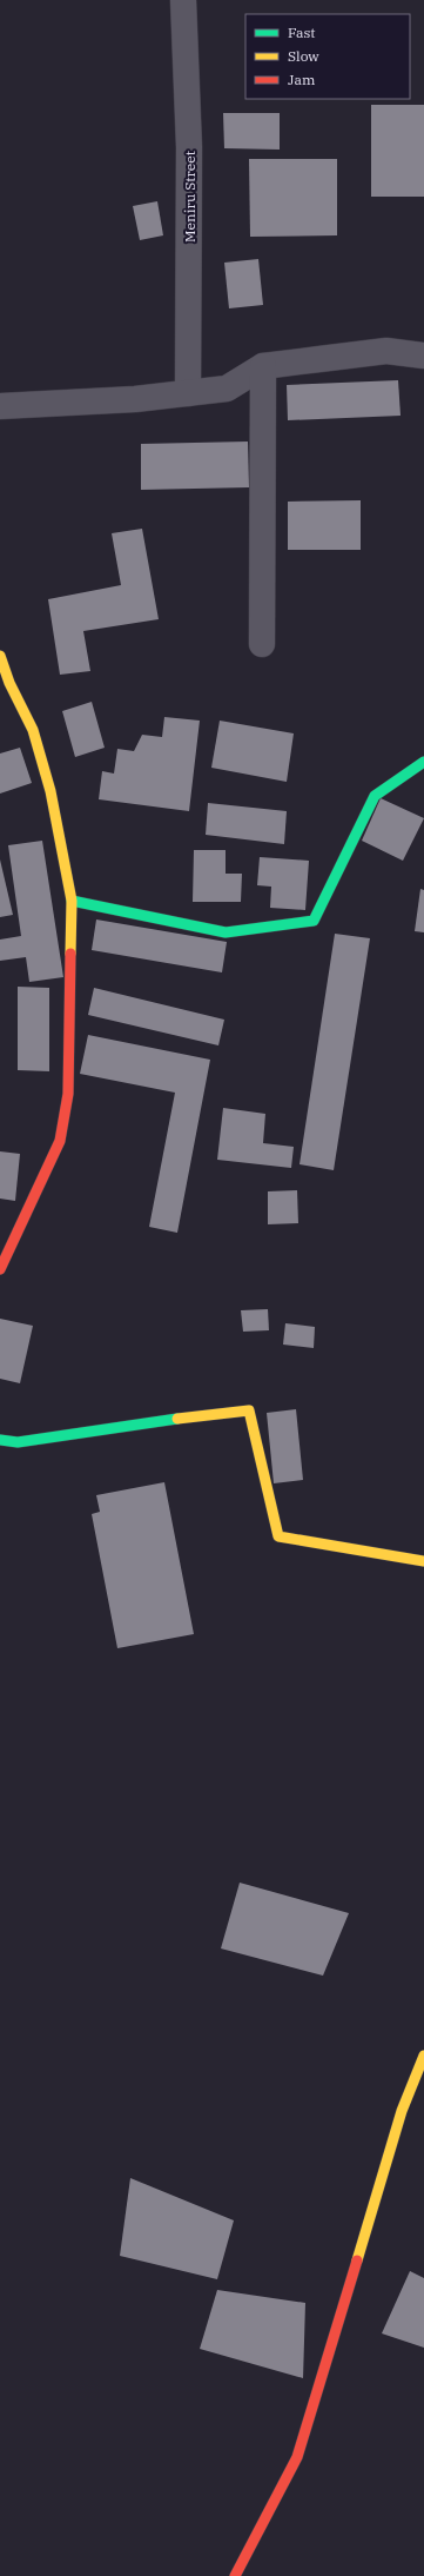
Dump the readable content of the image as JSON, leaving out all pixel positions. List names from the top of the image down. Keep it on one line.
{"streets":{"street":["Meniru Street"]},"legend":["Fast","Slow","Jam"]}
